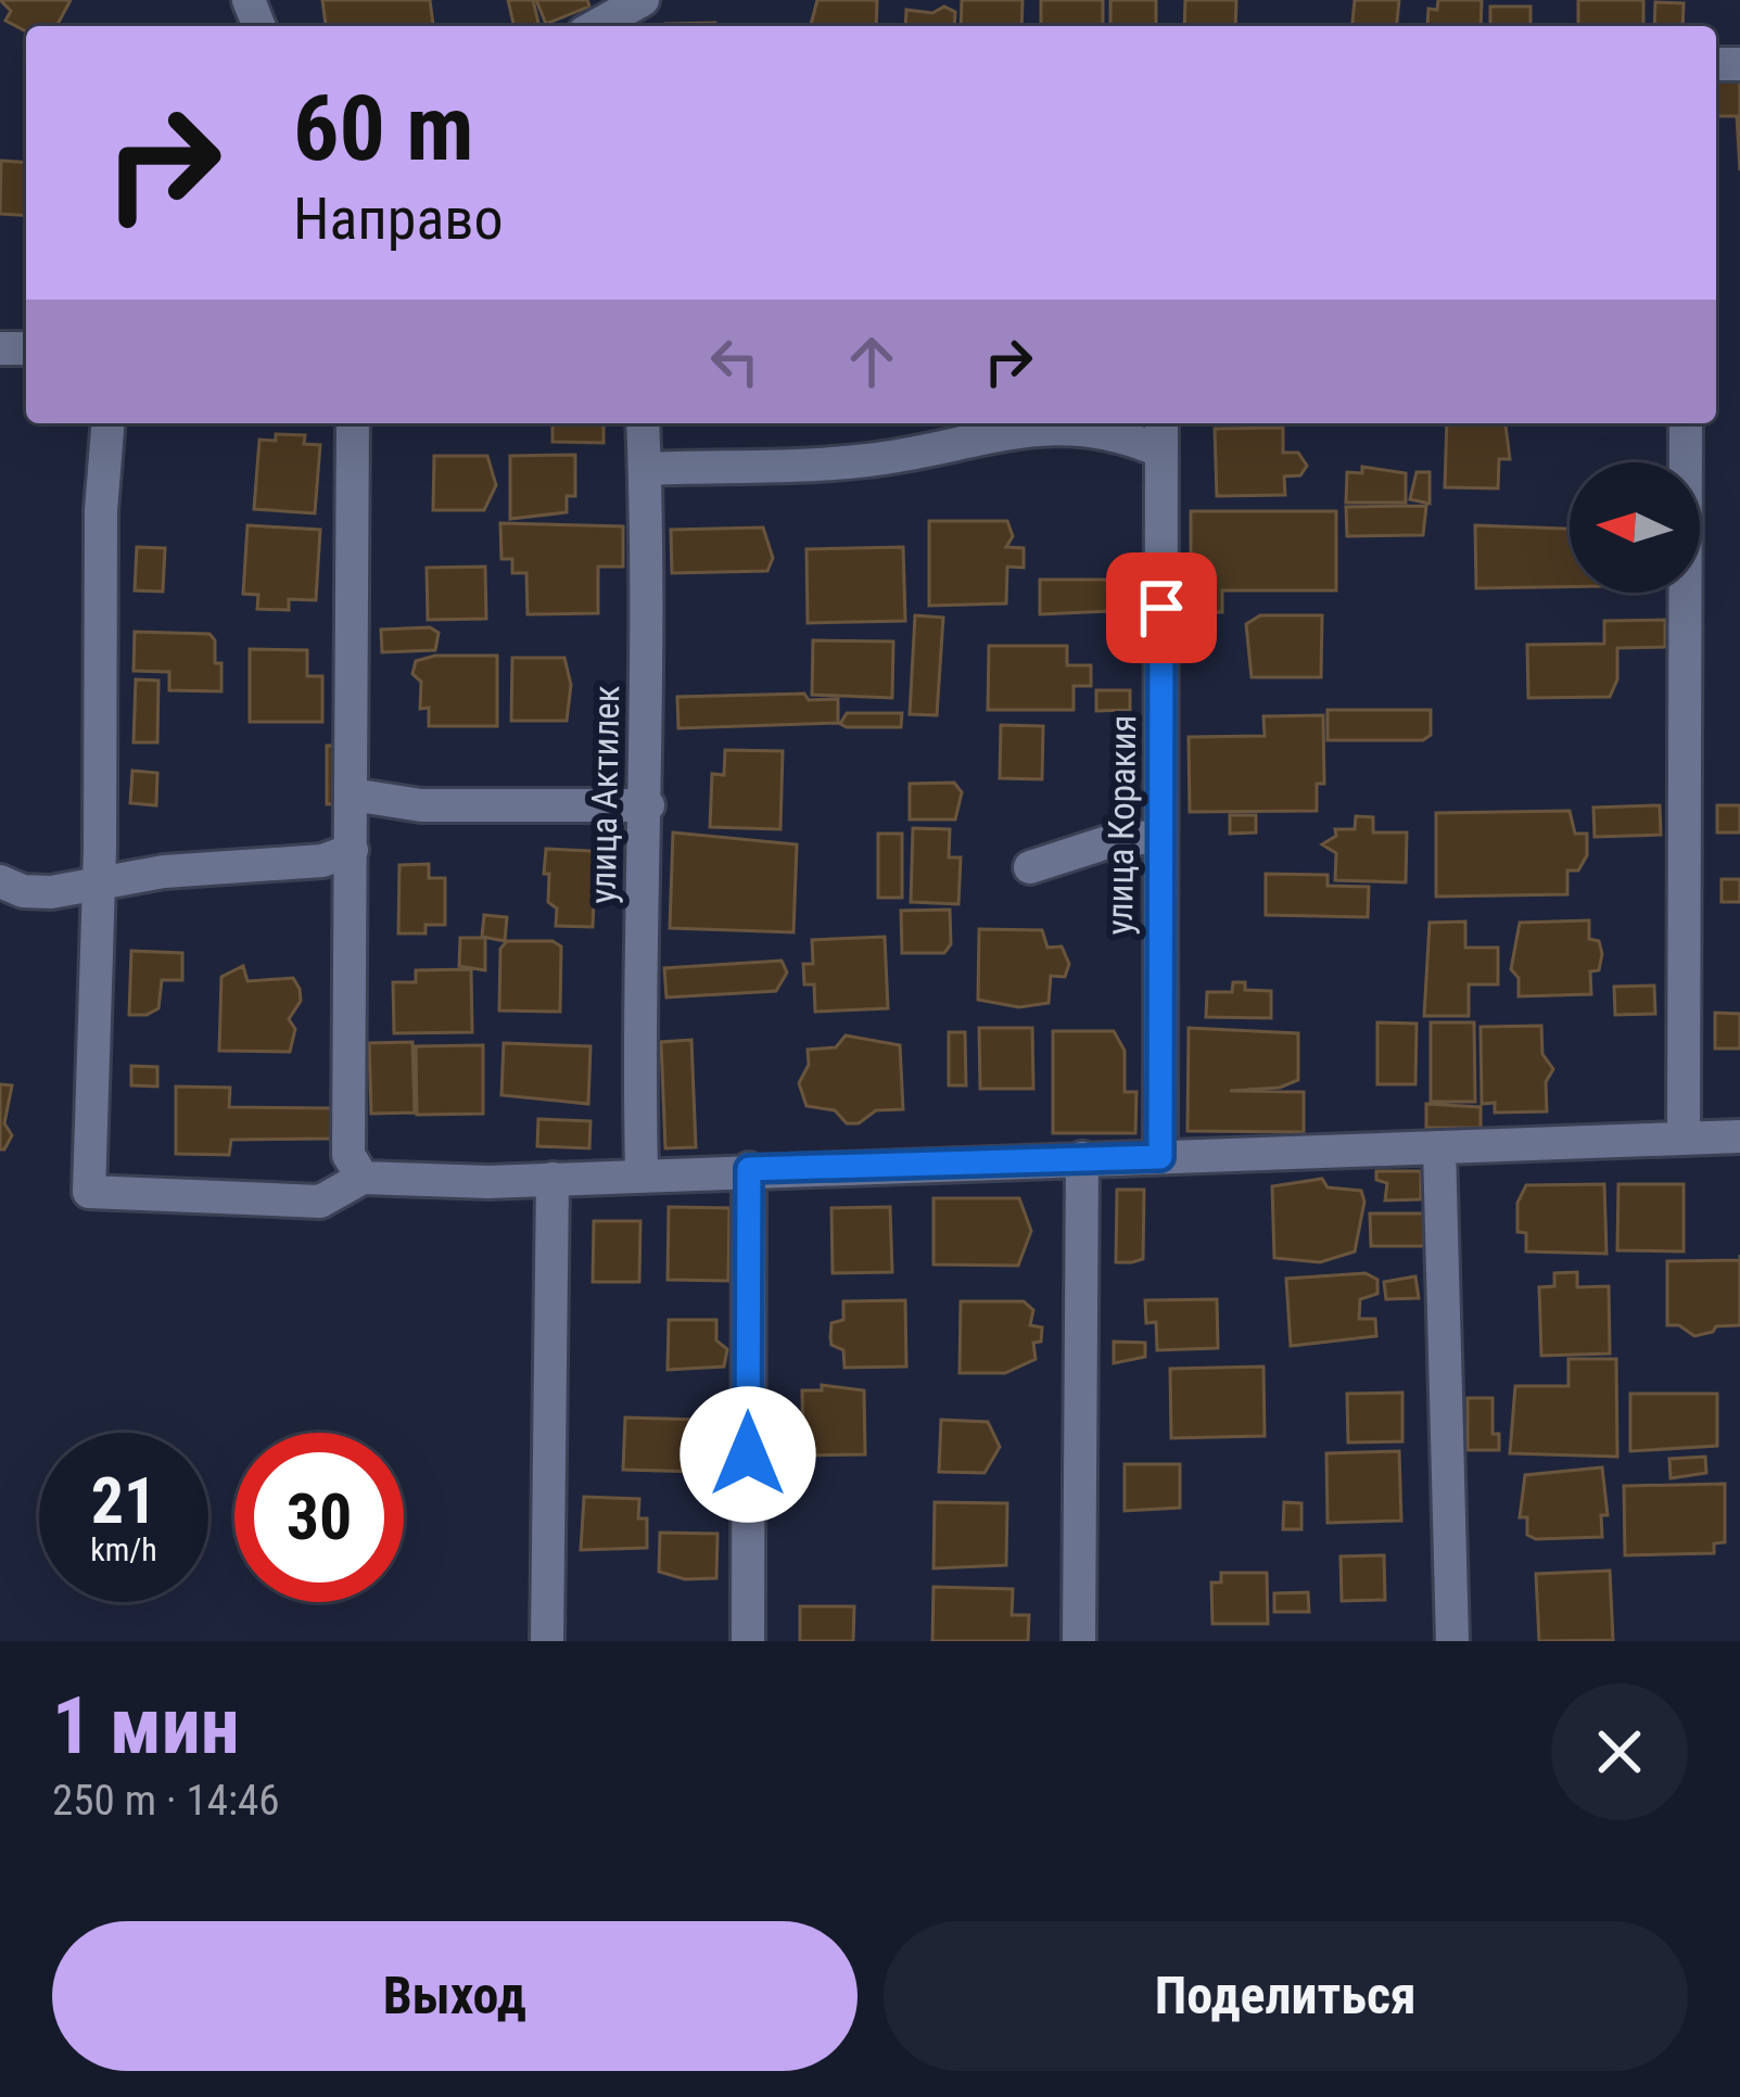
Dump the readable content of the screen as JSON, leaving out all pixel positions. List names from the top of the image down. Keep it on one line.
{"streets":{"street":["улица Актилек","улица Коракия"]},"north":"left","page":{"turn":["60 m","Направо"],"speed":"21 km/h","limit":"30","heading":["1 мин","250 m · 14:46"],"buttons":["Выход","Поделиться"]}}
